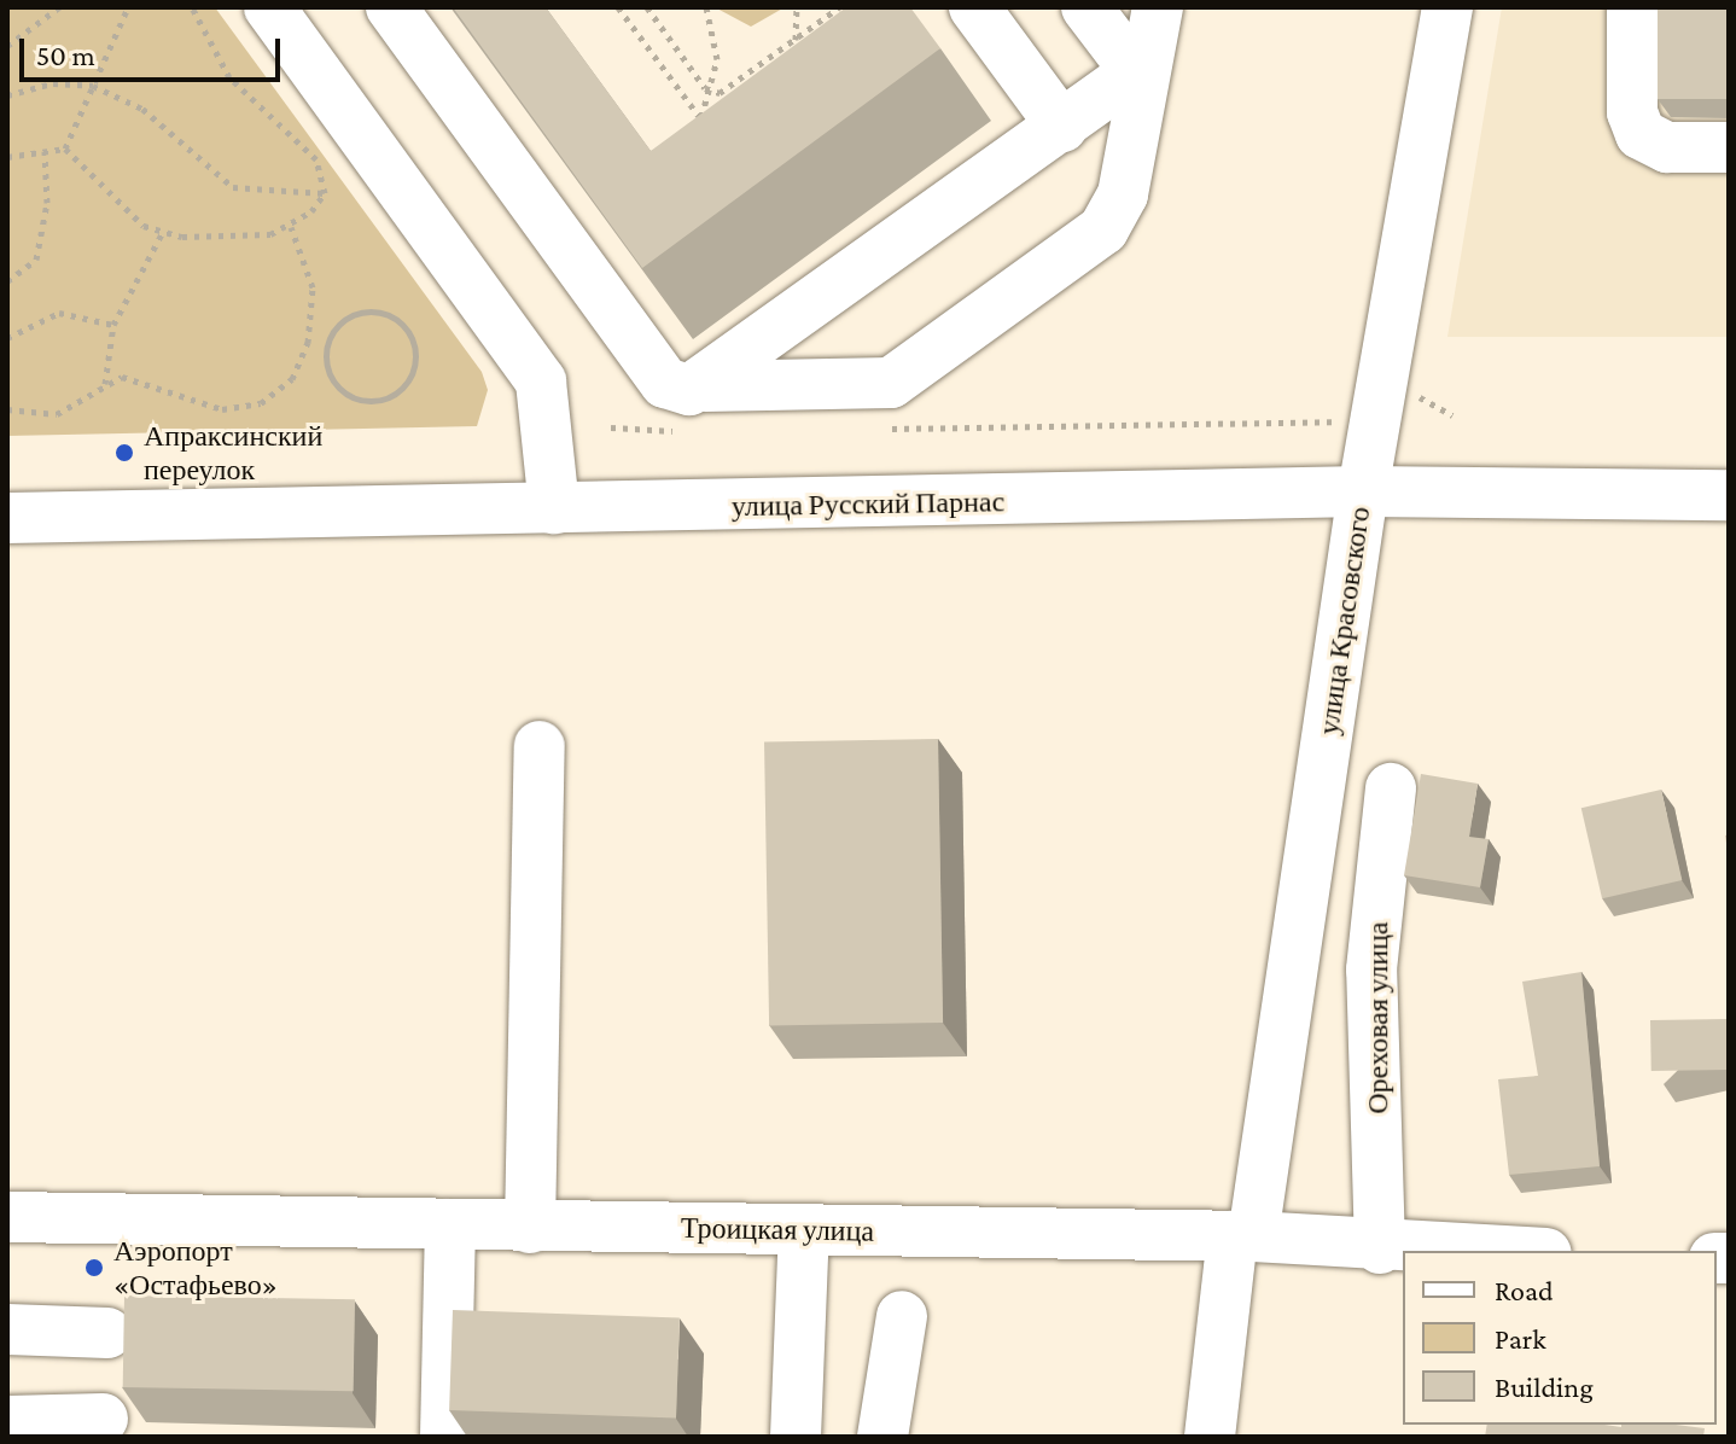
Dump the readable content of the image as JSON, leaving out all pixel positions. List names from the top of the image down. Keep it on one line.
{"streets":{"street":["улица Русский Парнас","улица Красовского","Ореховая улица","Троицкая улица"]},"crossings":[["улица Русский Парнас","улица Красовского"],["улица Красовского","Троицкая улица"],["Ореховая улица","Троицкая улица"]],"places":["Апраксинский переулок","Аэропорт «Остафьево»"],"legend":["Road","Park","Building"],"scale_bar":"50 m"}
